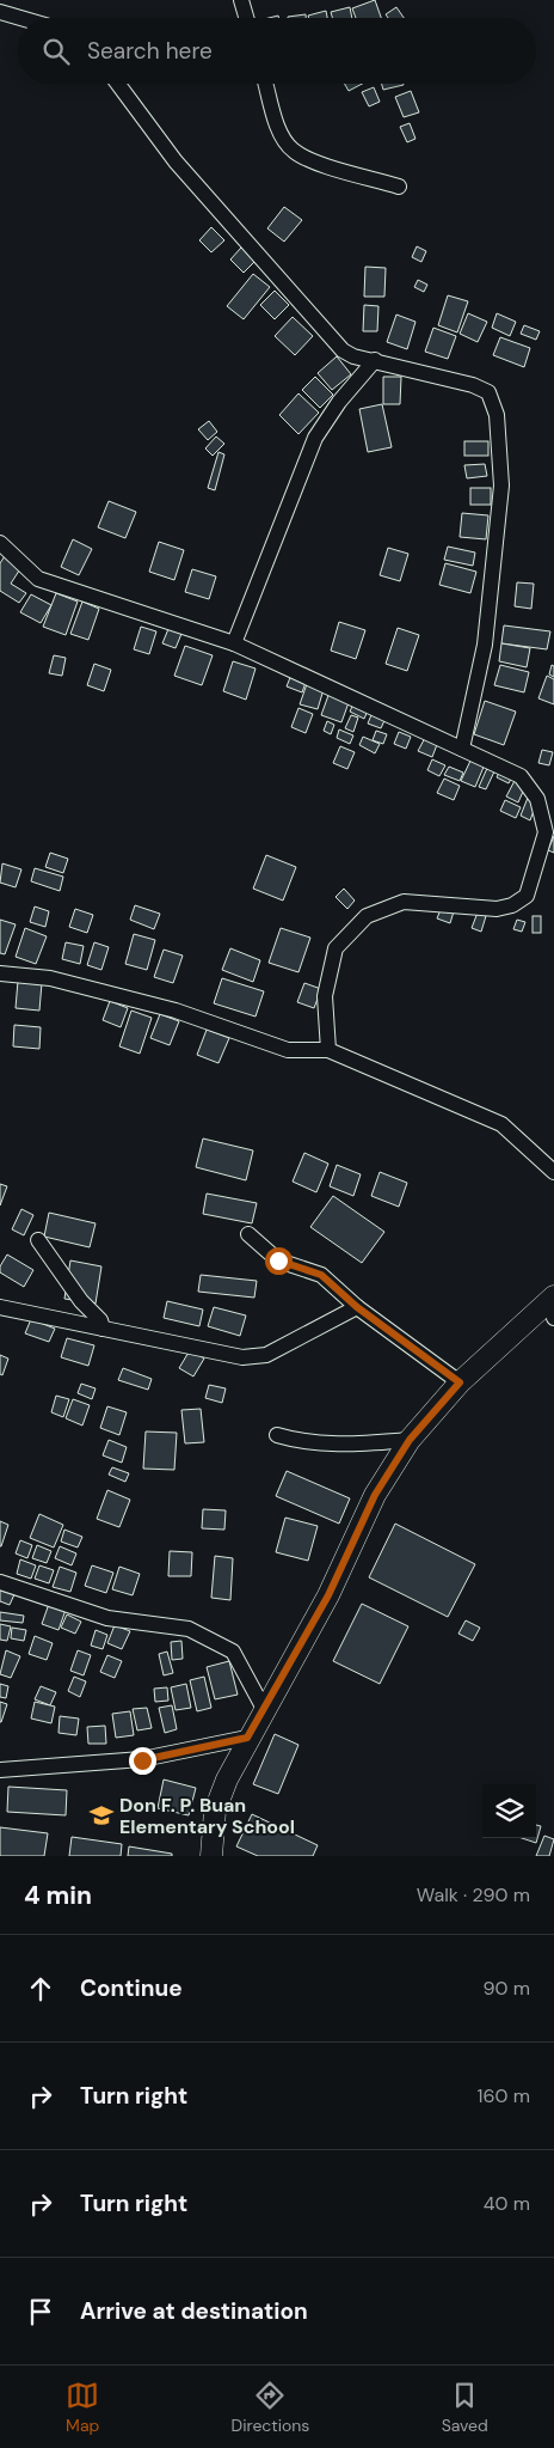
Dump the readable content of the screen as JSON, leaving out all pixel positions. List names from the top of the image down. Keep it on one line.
{"places":{"school or university":["Don F. P. Buan Elementary School"]},"page":{"search":"Search here","heading":["4 min","Walk · 290 m"],"list":[["Continue","90 m"],["Turn right","160 m"],["Turn right","40 m"],"Arrive at destination"],"nav":["Map","Directions","Saved"]}}
